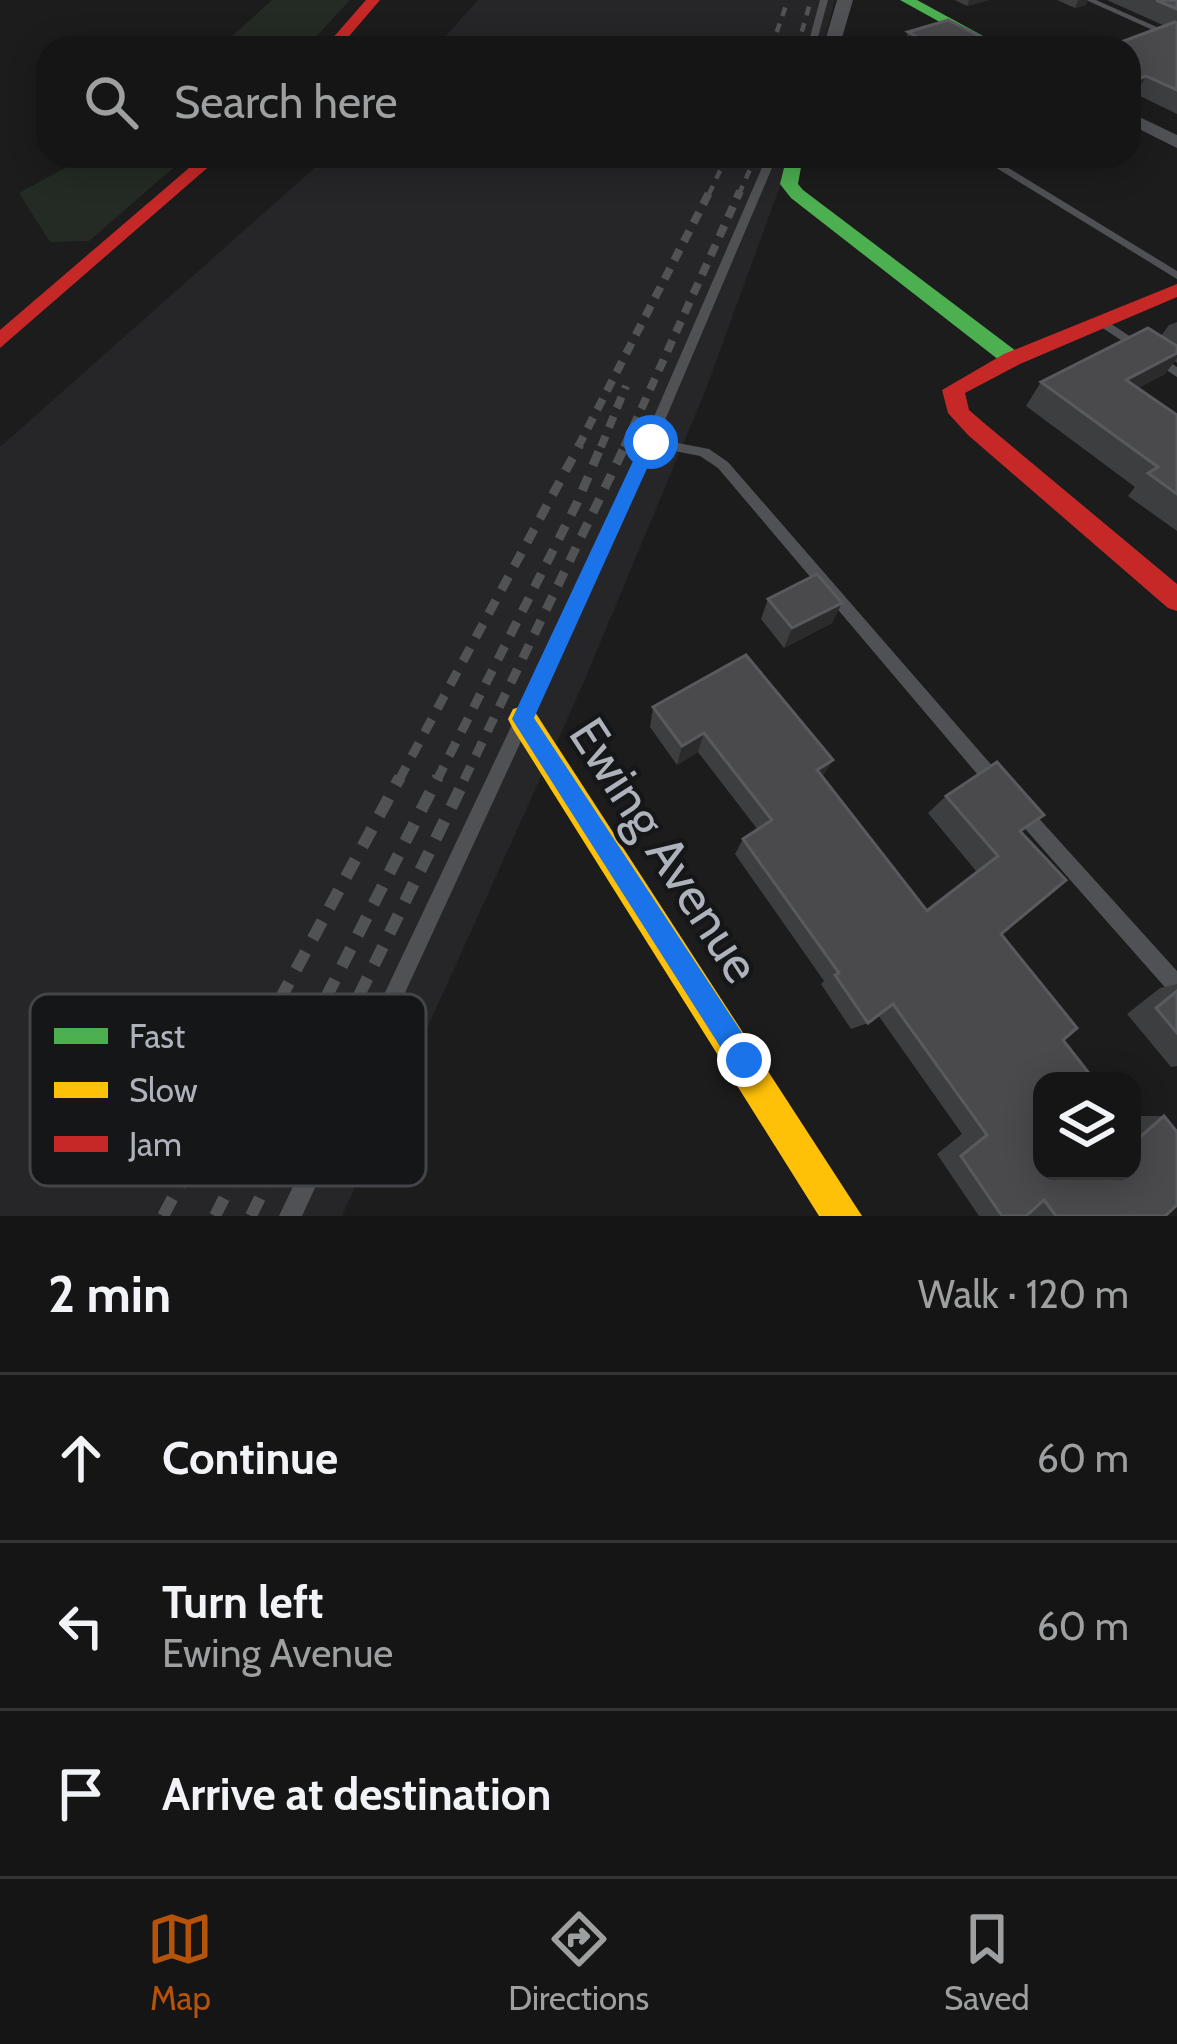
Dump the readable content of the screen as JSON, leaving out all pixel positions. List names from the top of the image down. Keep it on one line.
{"streets":{"street":["Ewing Avenue"]},"legend":["Fast","Slow","Jam"],"page":{"search":"Search here","heading":["2 min","Walk · 120 m"],"list":[["Continue","60 m"],["Turn left","Ewing Avenue","60 m"],"Arrive at destination"],"nav":["Map","Directions","Saved"]}}
